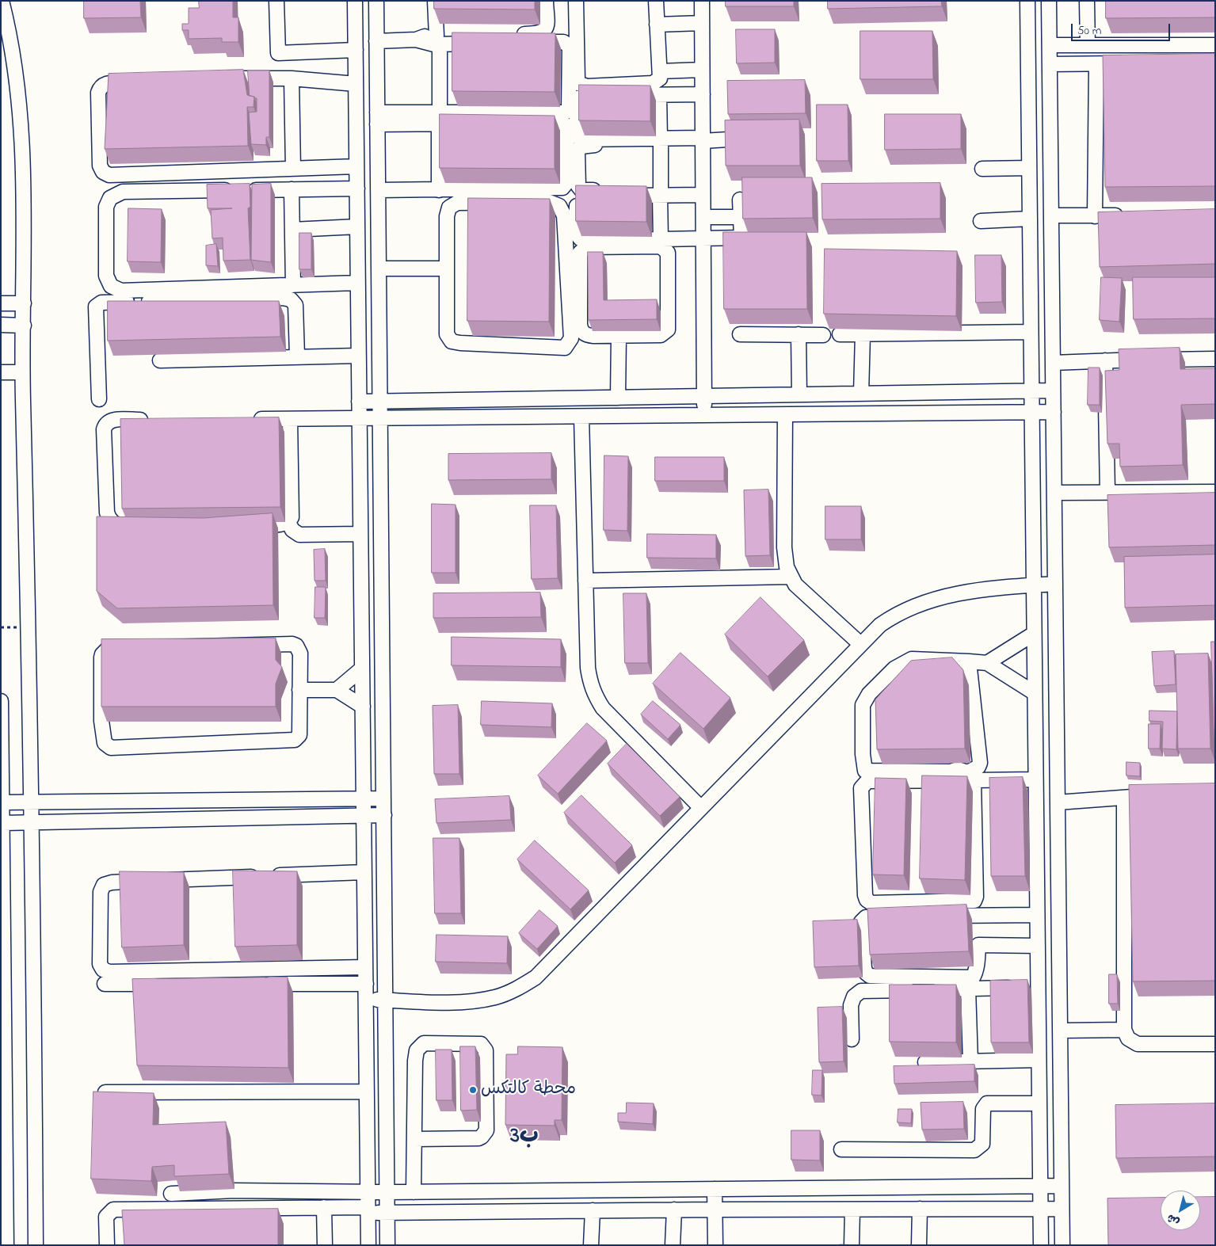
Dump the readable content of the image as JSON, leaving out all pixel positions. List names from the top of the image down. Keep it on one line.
{"districts":["ب3"],"places":["محطة كالتكس"],"scale_bar":"50 m","north":"bottom left"}
